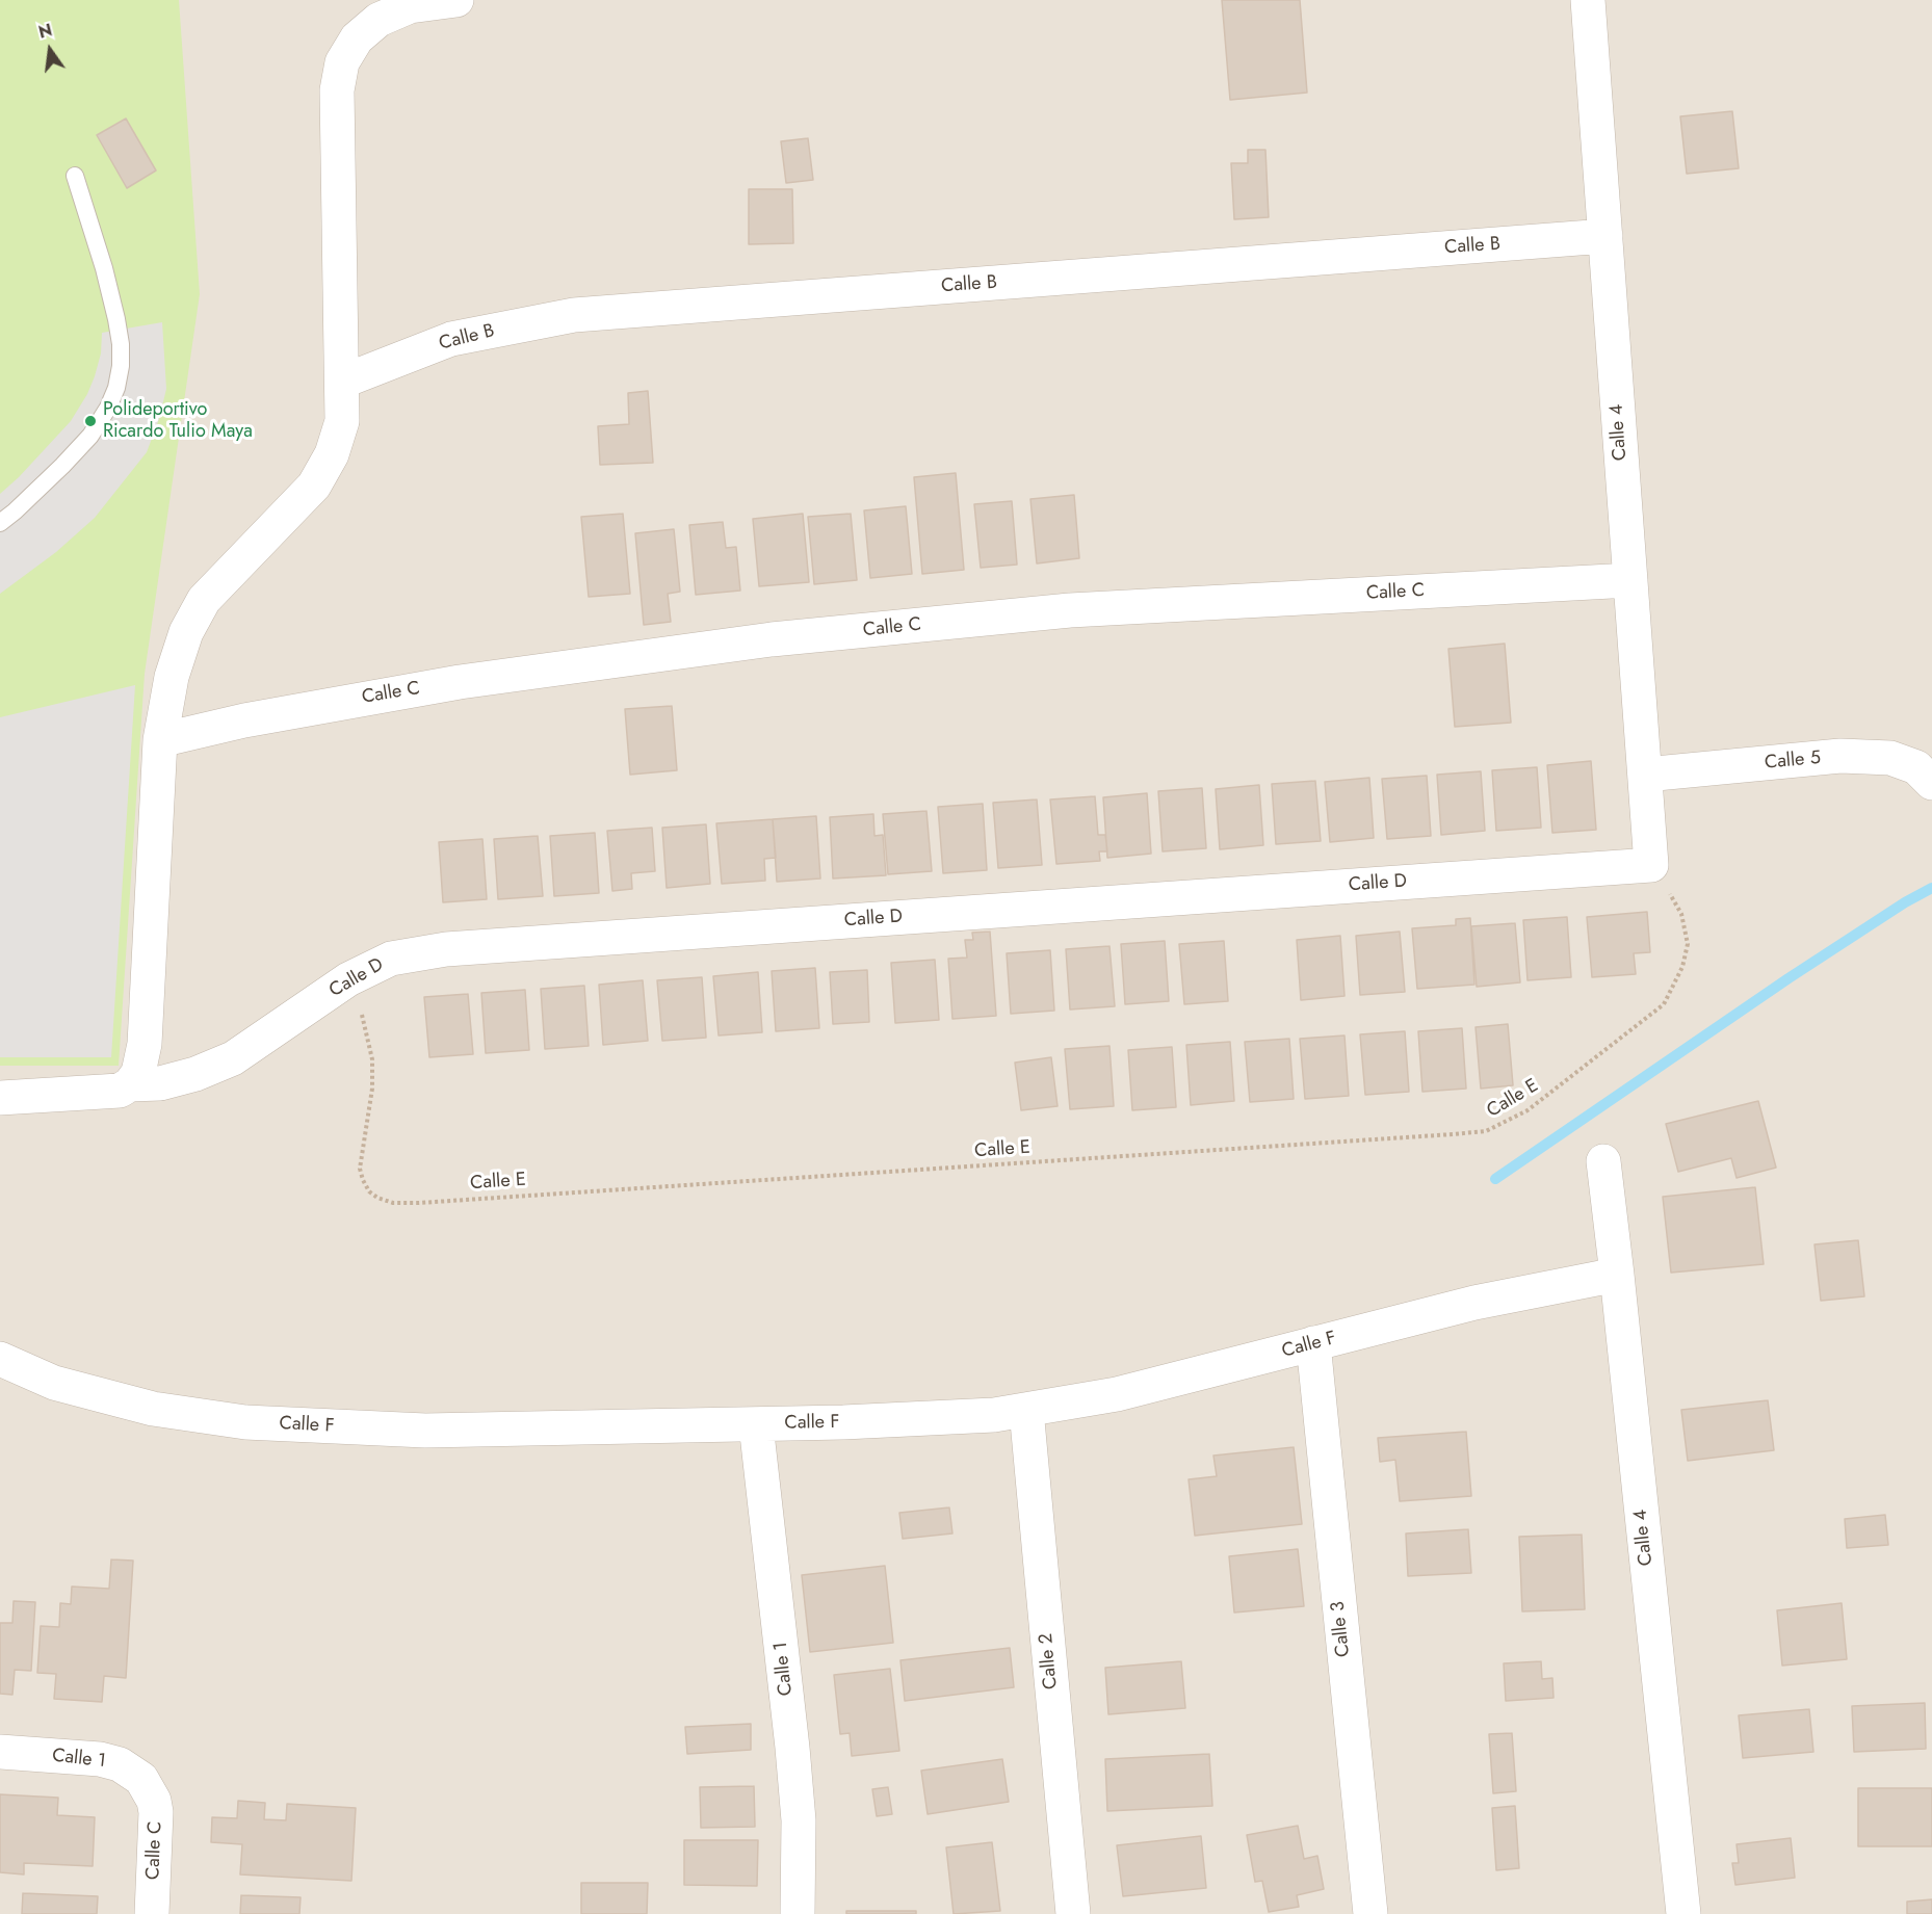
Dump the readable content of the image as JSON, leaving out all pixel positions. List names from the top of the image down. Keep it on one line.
{"streets":{"street":["Calle B","Calle 4","Calle C","Calle 5","Calle D","Calle F","Calle 3","Calle 2","Calle 1"],"path":["Calle E"]},"crossings":[["Calle B","Calle 4"],["Calle 4","Calle C"],["Calle 4","Calle 5"],["Calle 4","Calle D"],["Calle 4","Calle E"],["Calle 4","Calle F"],["Calle C","Calle 1"],["Calle D","Calle E"],["Calle F","Calle 3"],["Calle F","Calle 2"],["Calle F","Calle 1"]],"places":["Polideportivo Ricardo Tulio Maya"],"north":"top"}
